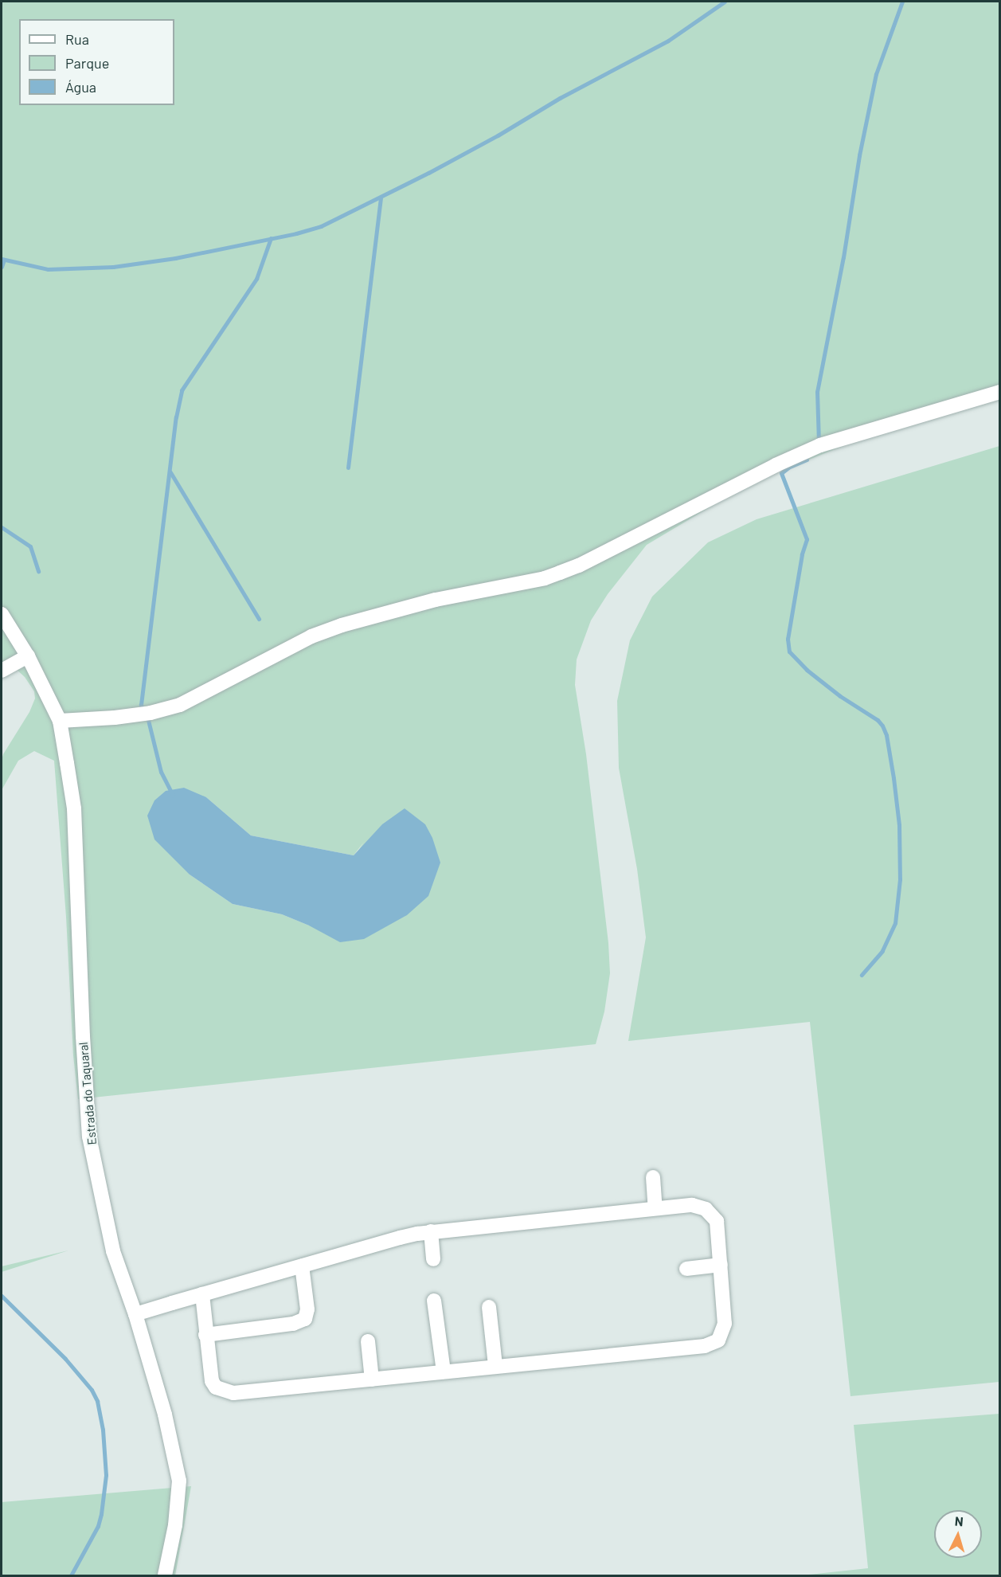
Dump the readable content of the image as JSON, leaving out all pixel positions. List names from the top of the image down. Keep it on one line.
{"streets":{"street":["Estrada do Taquaral"]},"legend":["Rua","Parque","Água"],"north":"top"}
